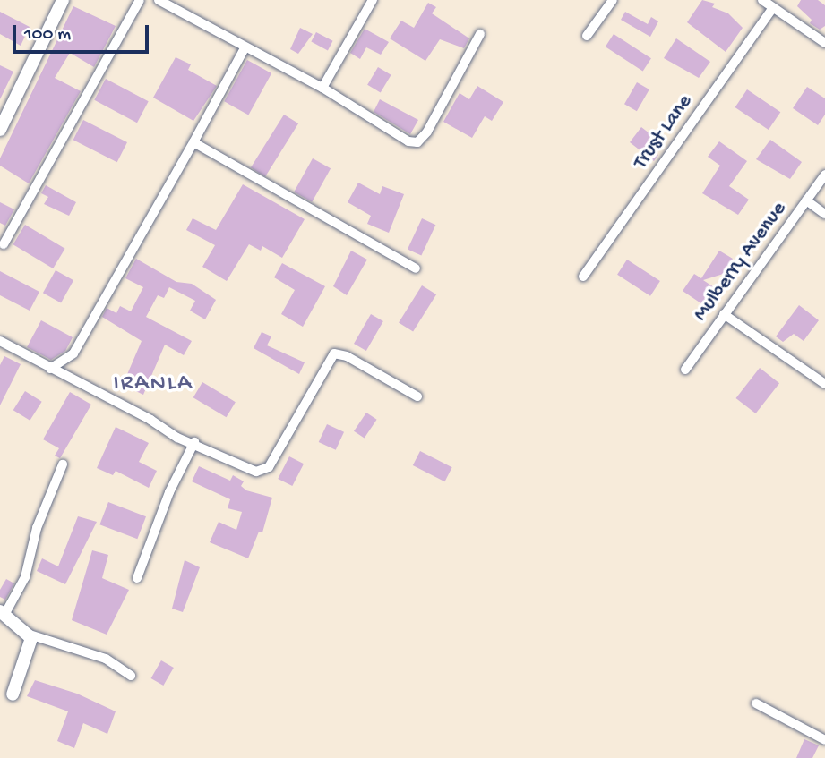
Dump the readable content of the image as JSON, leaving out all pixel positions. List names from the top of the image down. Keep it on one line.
{"streets":{"street":["Trust Lane","Mulberry Avenue"]},"districts":["IRANLA"],"scale_bar":"100 m"}
